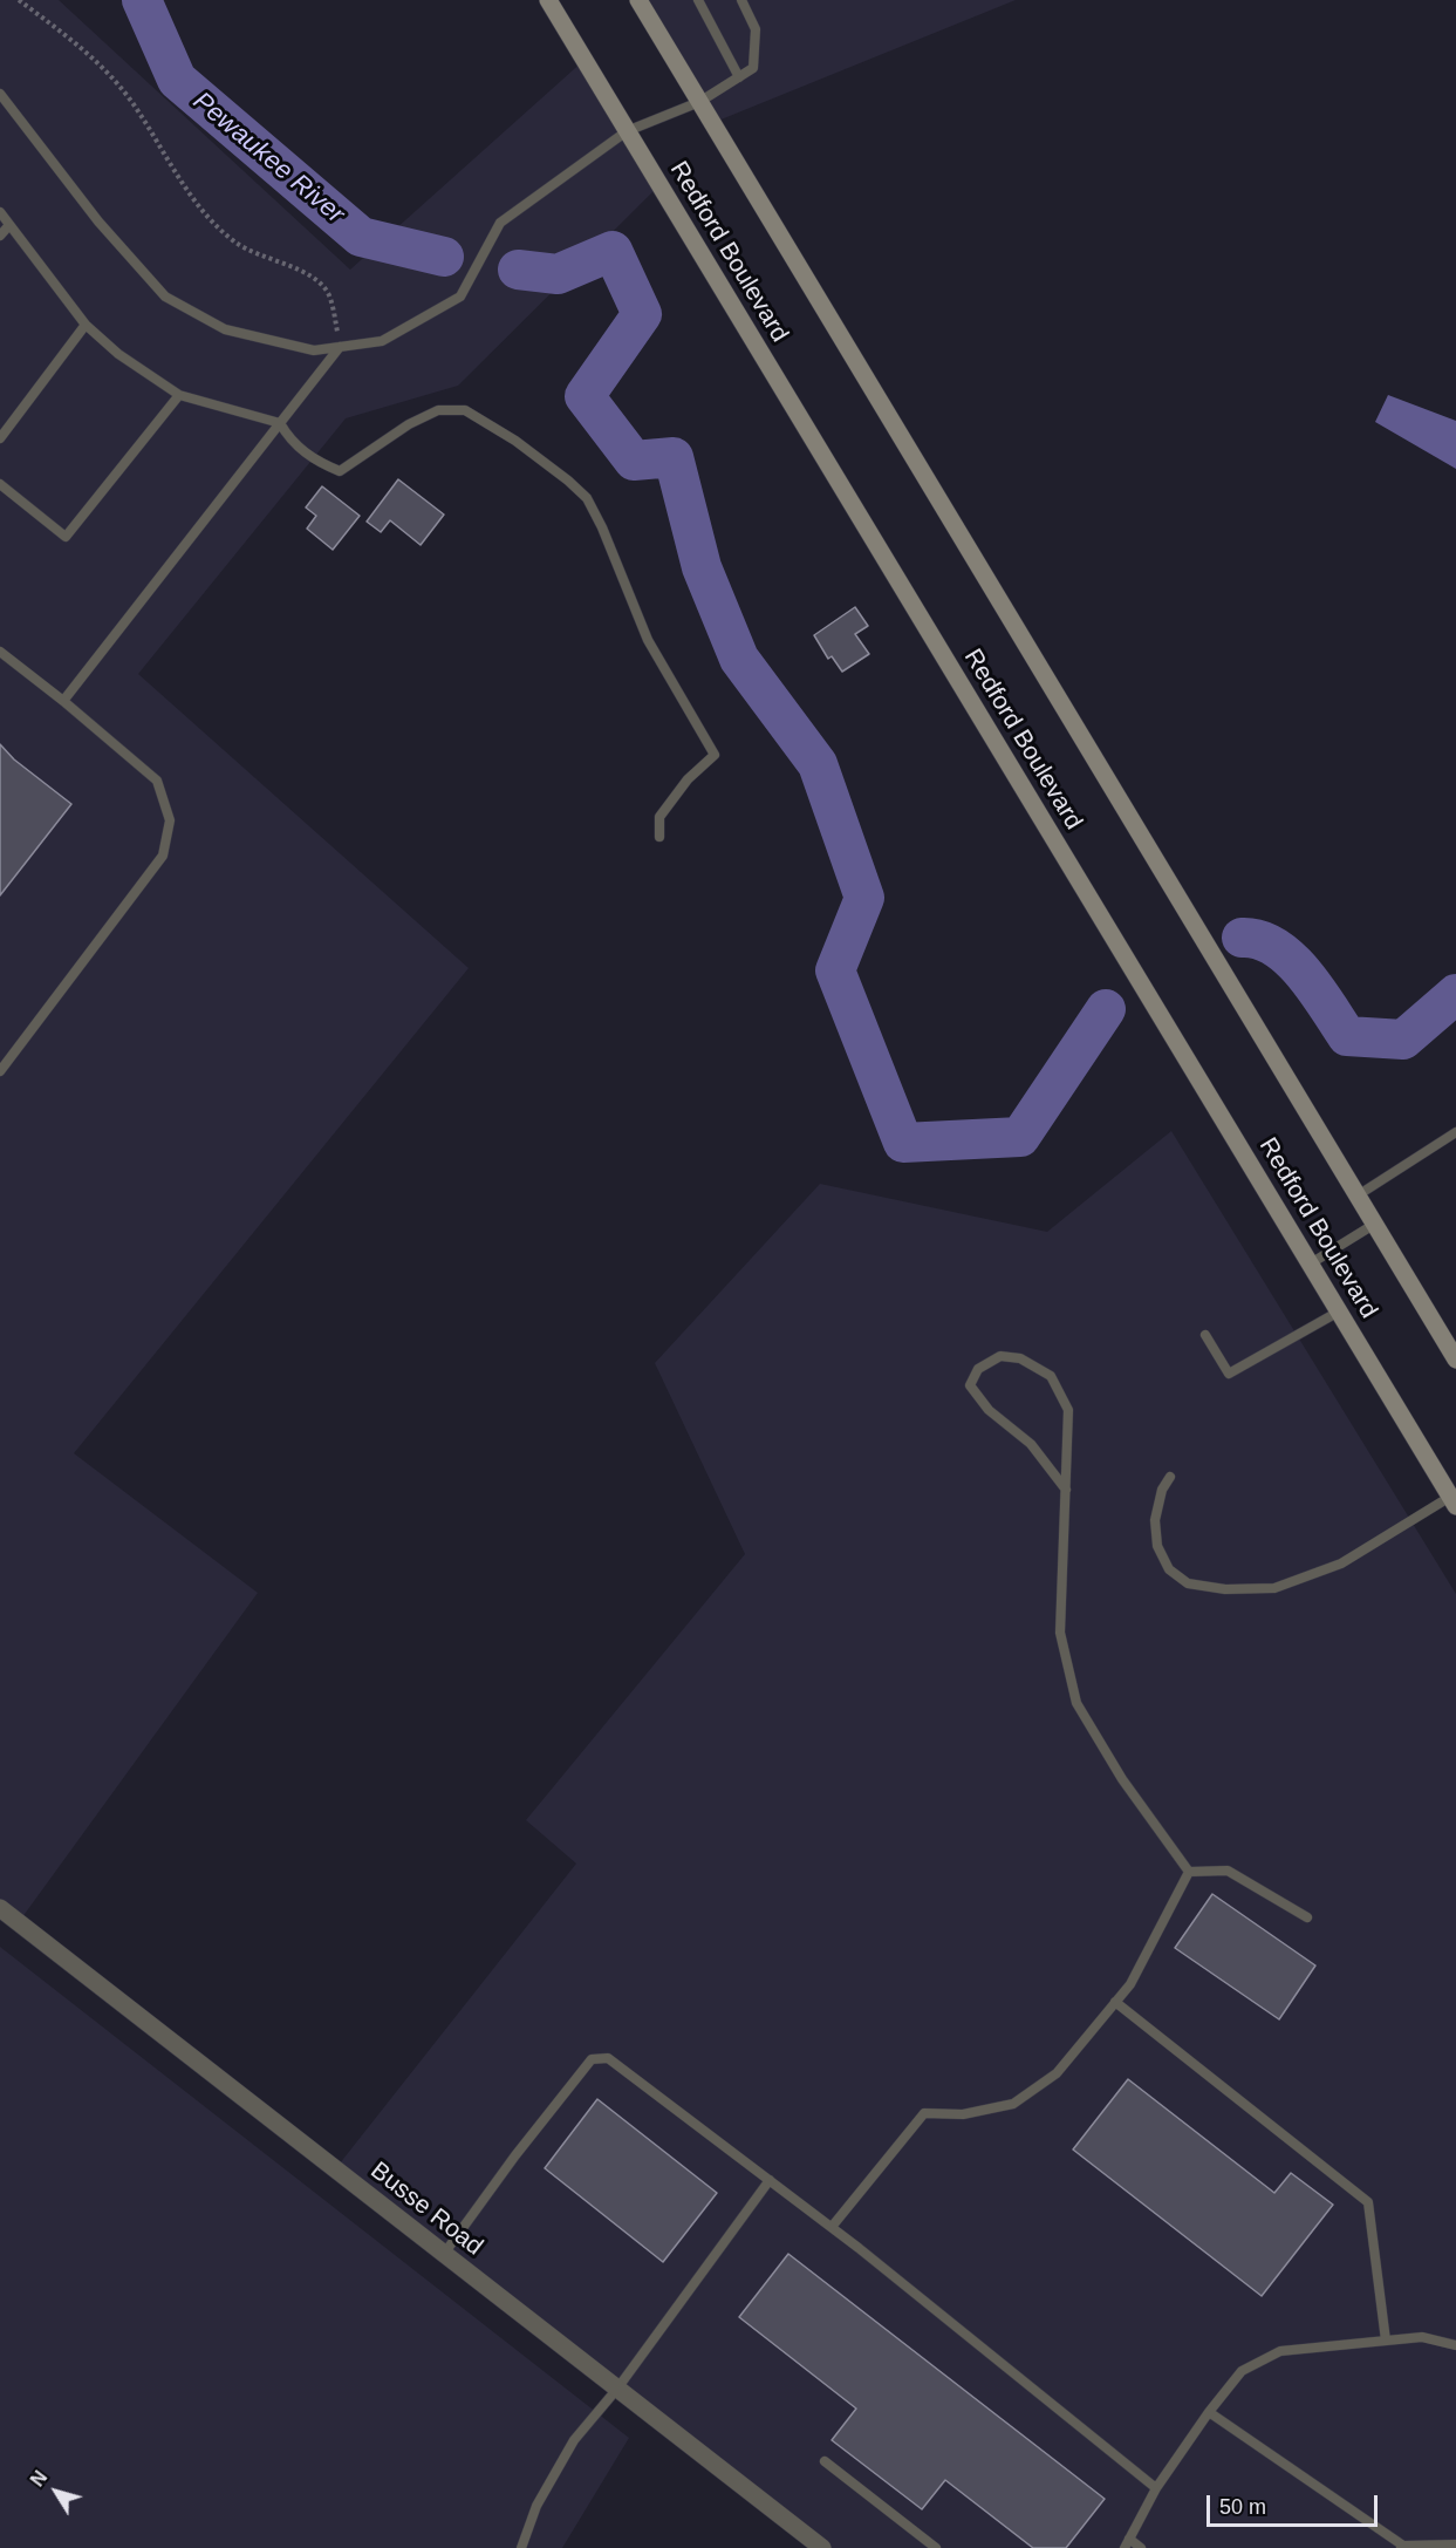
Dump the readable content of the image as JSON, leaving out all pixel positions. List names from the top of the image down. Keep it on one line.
{"streets":{"main road":["Redford Boulevard"],"street":["Busse Road"]},"water":["Pewaukee River"],"scale_bar":"50 m","north":"top left"}
